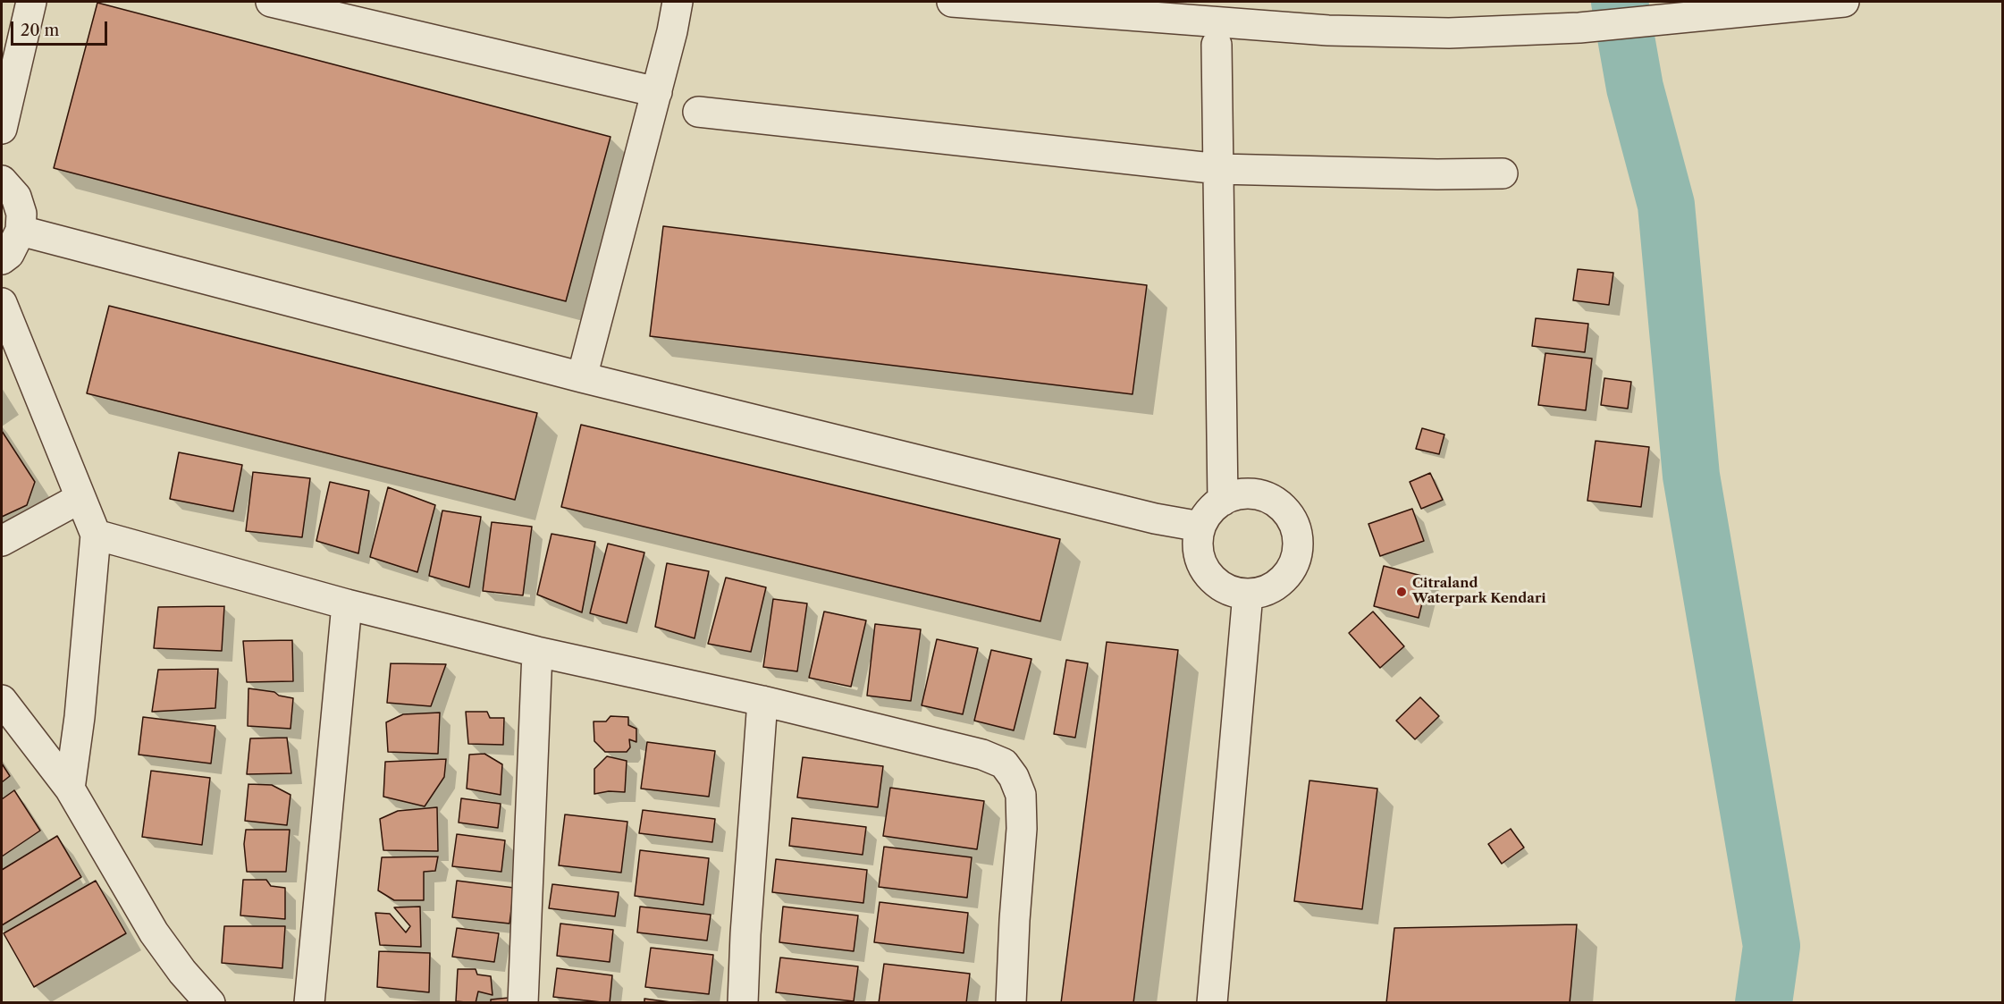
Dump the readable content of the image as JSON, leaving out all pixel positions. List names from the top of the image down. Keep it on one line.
{"places":["Citraland Waterpark Kendari"],"scale_bar":"20 m"}
